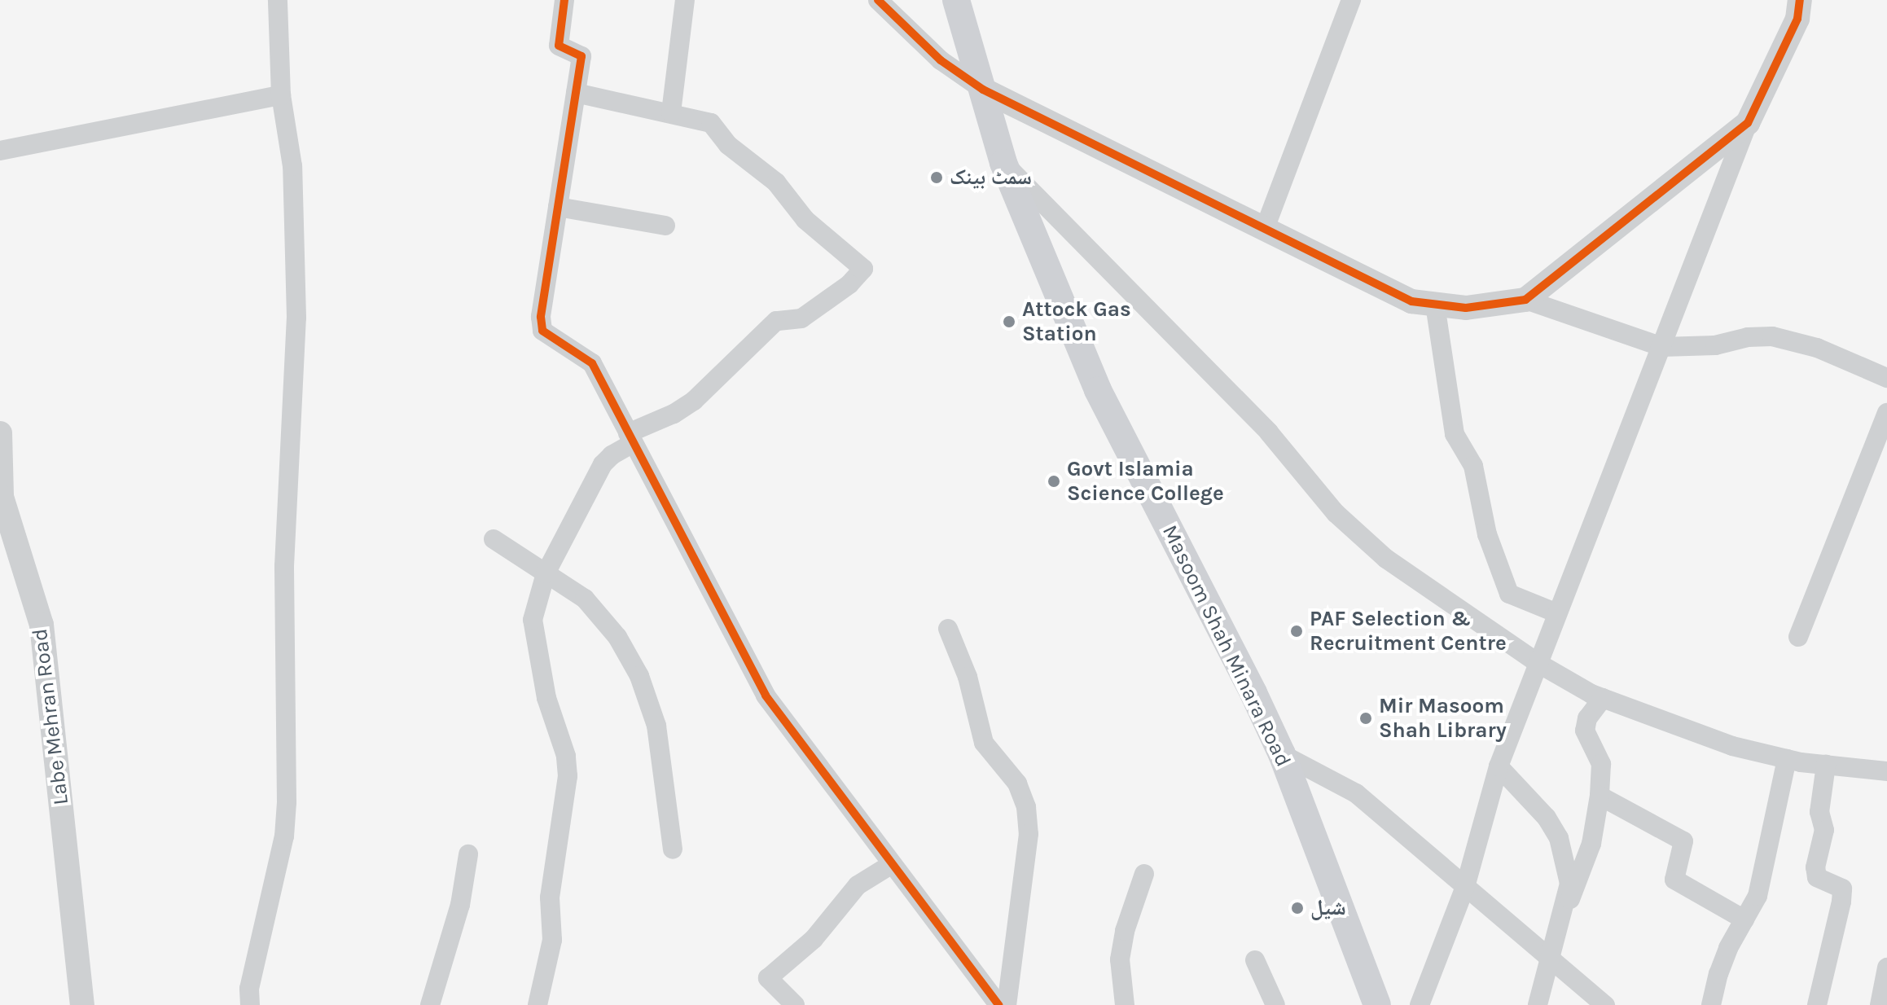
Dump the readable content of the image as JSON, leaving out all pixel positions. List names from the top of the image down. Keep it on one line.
{"streets":{"main road":["Masoom Shah Minara Road"],"street":["Labe Mehran Road"]},"places":["سمٹ بینک","Attock Gas Station","Govt Islamia Science College","PAF Selection & Recruitment Centre","Mir Masoom Shah Library","شیل"]}
